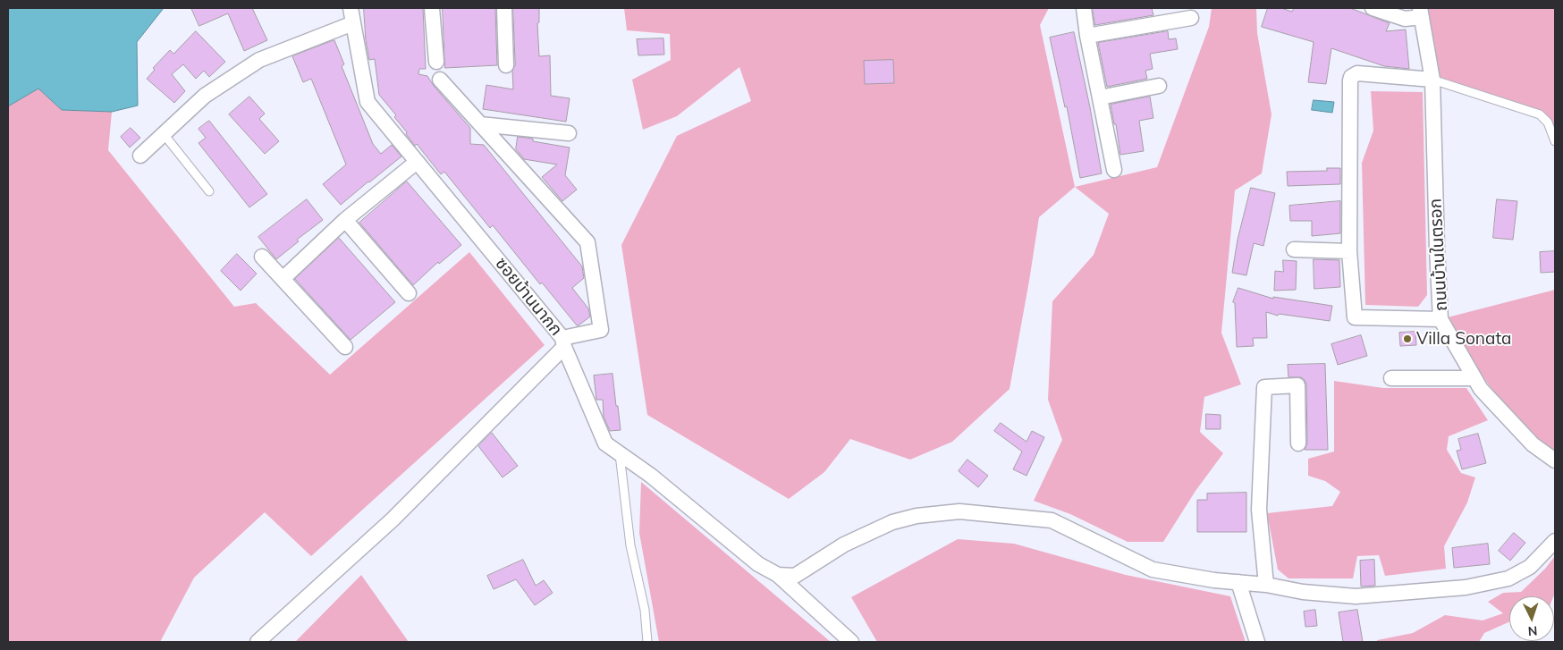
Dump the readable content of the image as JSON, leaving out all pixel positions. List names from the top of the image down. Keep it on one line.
{"streets":{"street":["ถนนบ้านในตรอก","ซอยบ้านนากก"]},"places":["Villa Sonata"],"north":"bottom"}
